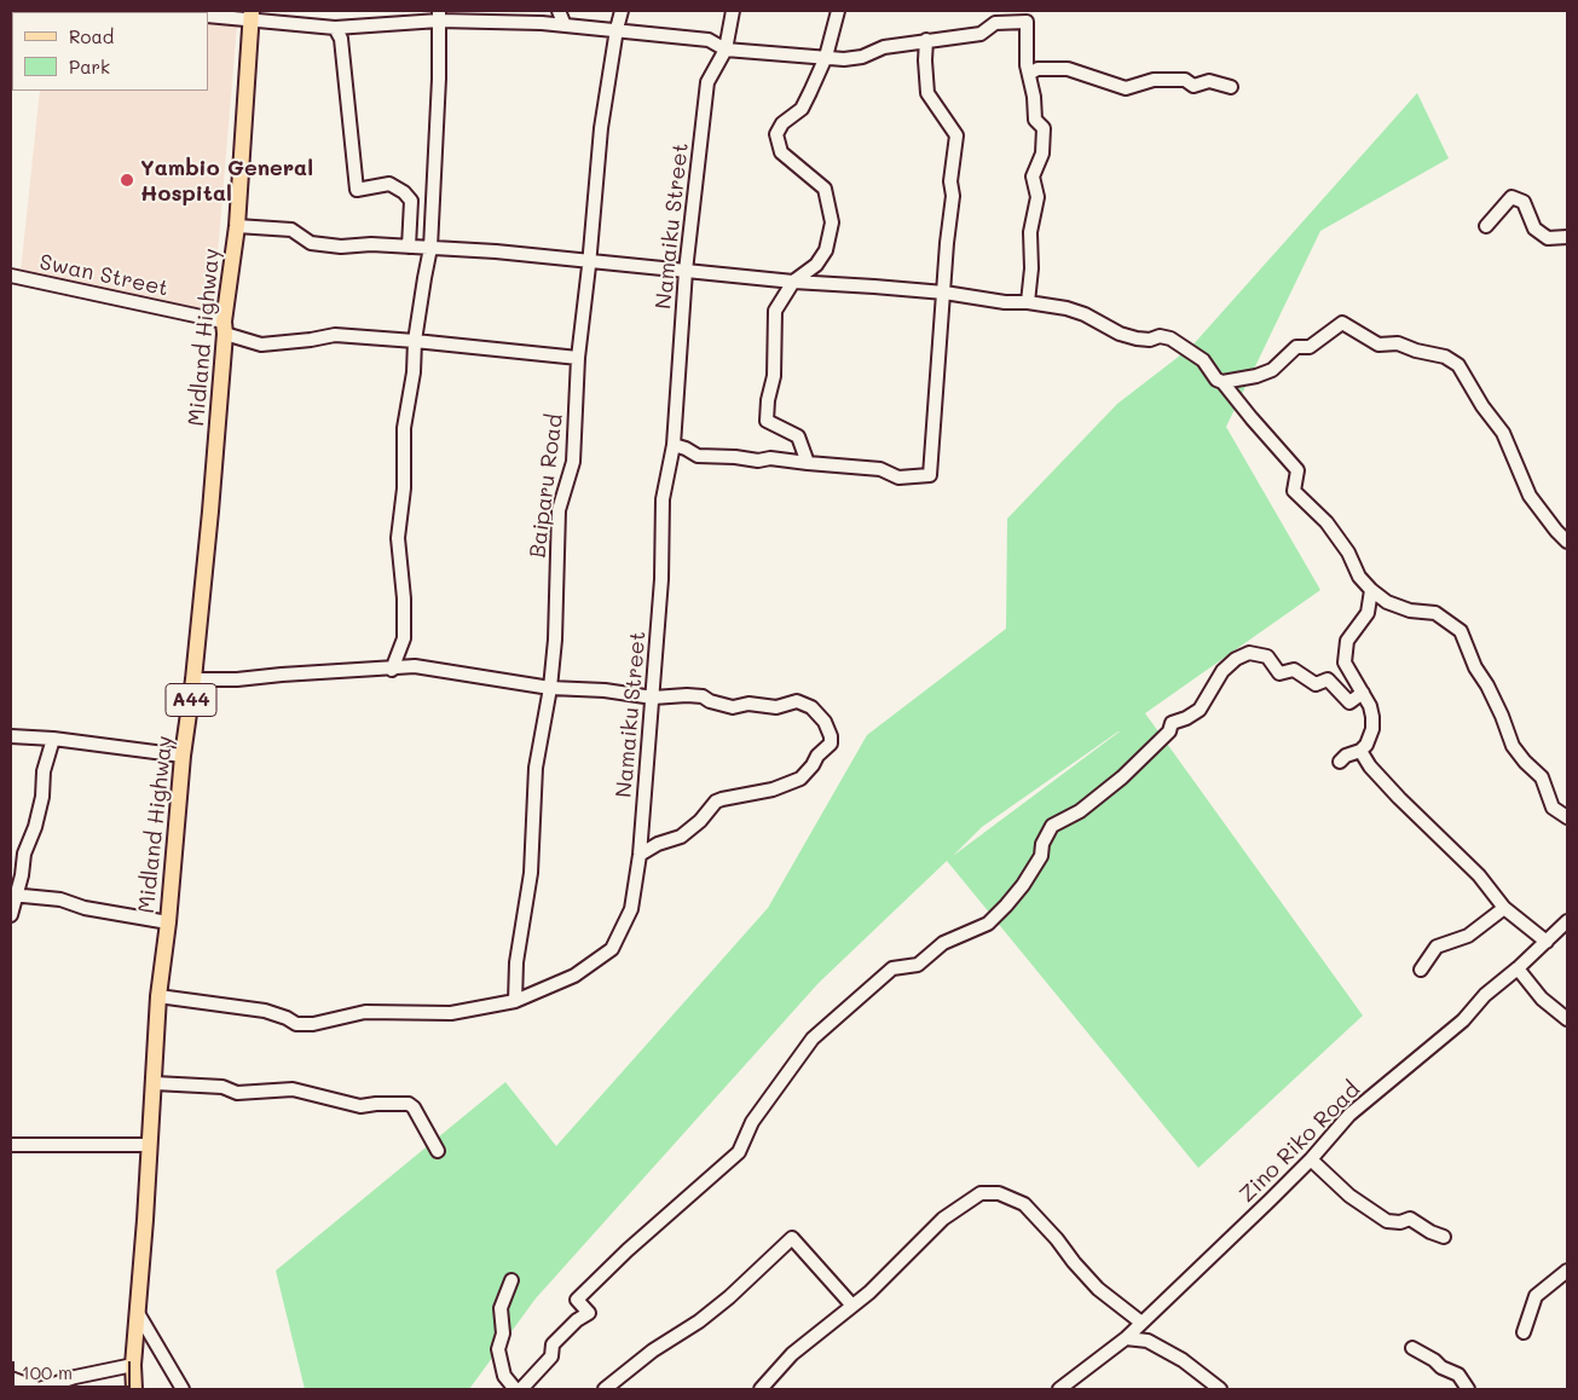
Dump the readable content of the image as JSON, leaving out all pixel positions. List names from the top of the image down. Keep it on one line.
{"streets":{"main road":["Midland Highway","A44"],"street":["Namaiku Street","Swan Street","Baiparu Road","Zino Riko Road"]},"crossings":[["Namaiku Street","Midland Highway"],["Namaiku Street","Baiparu Road"],["Swan Street","Midland Highway"],["Swan Street","Baiparu Road"]],"places":["Yambio General Hospital"],"legend":["Road","Park"],"scale_bar":"100 m"}
